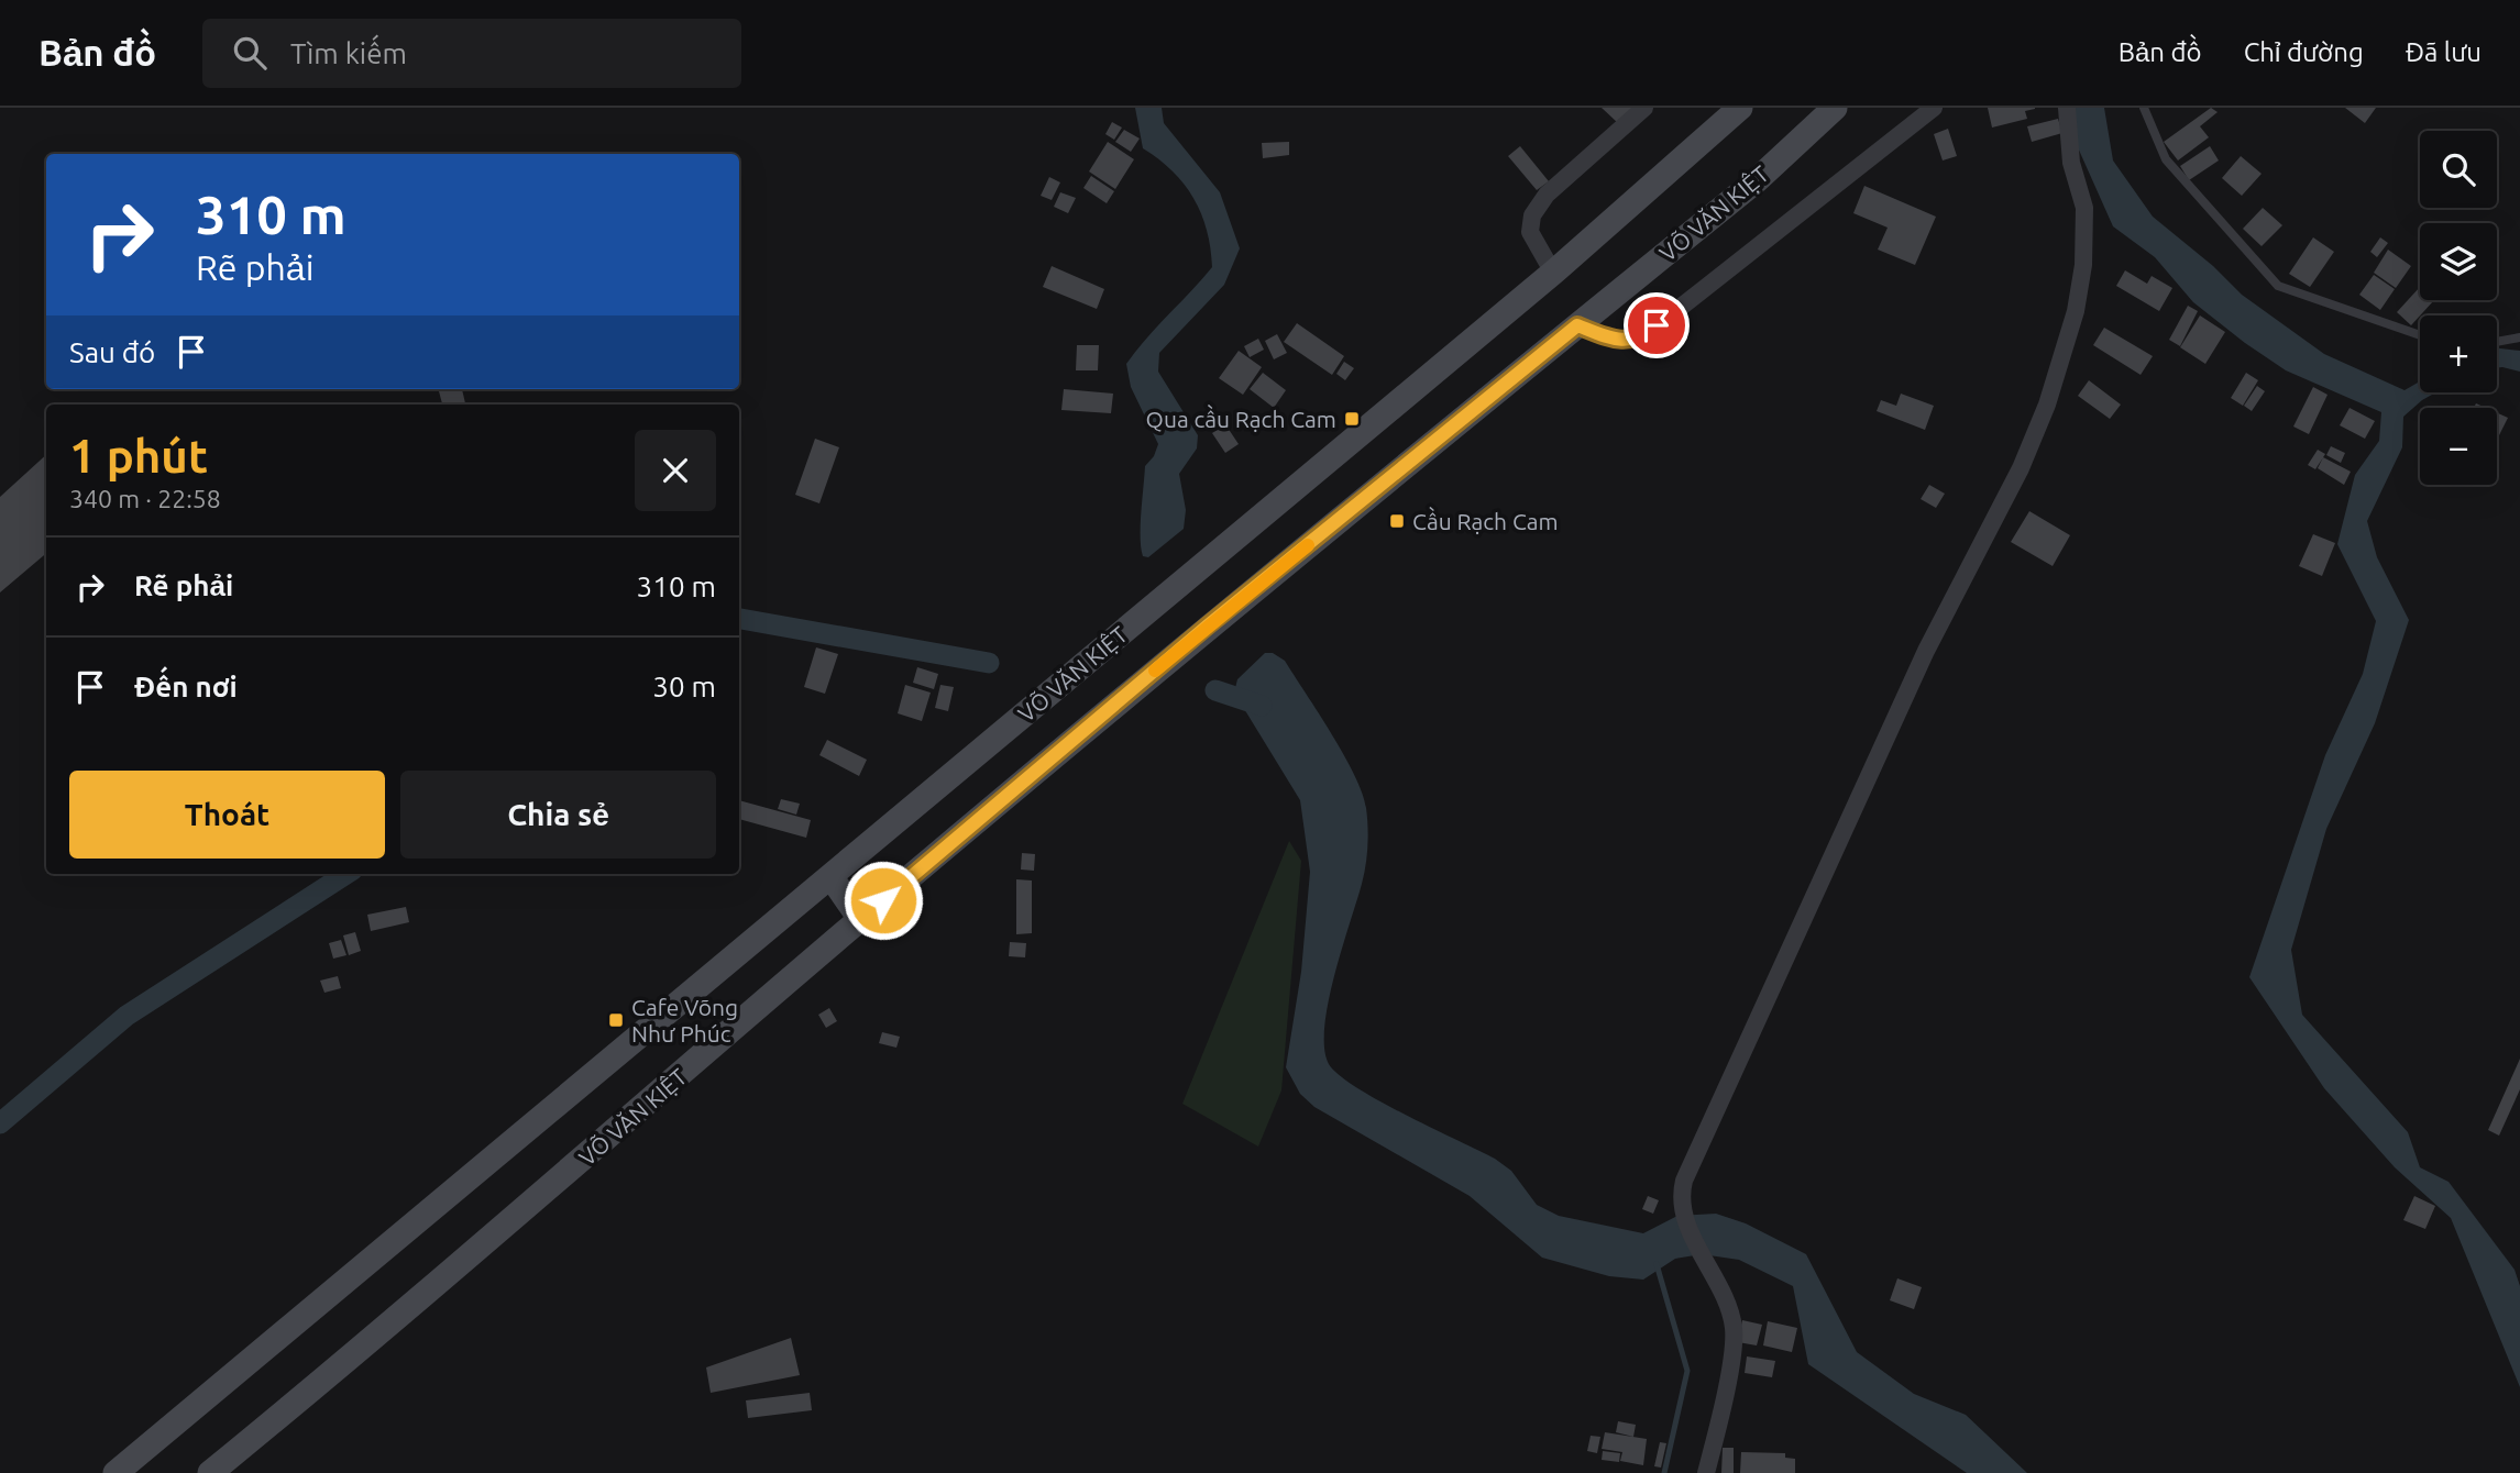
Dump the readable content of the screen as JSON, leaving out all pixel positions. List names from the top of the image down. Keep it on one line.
{"streets":{"main road":["VÕ VĂN KIỆT"]},"places":{"transit":["Qua cầu Rạch Cam","Cầu Rạch Cam","Cafe Võng Như Phúc"]},"page":{"header":"Bản đồ","search":"Tìm kiếm","nav":["Bản đồ","Chỉ đường","Đã lưu"],"map_buttons":["+","−"],"turn":["310 m","Rẽ phải"],"then":"Sau đó","heading":["1 phút","340 m · 22:58"],"list":[{"name":"Rẽ phải","value":"310 m"},{"name":"Đến nơi","value":"30 m"}],"buttons":["Thoát","Chia sẻ"]}}
